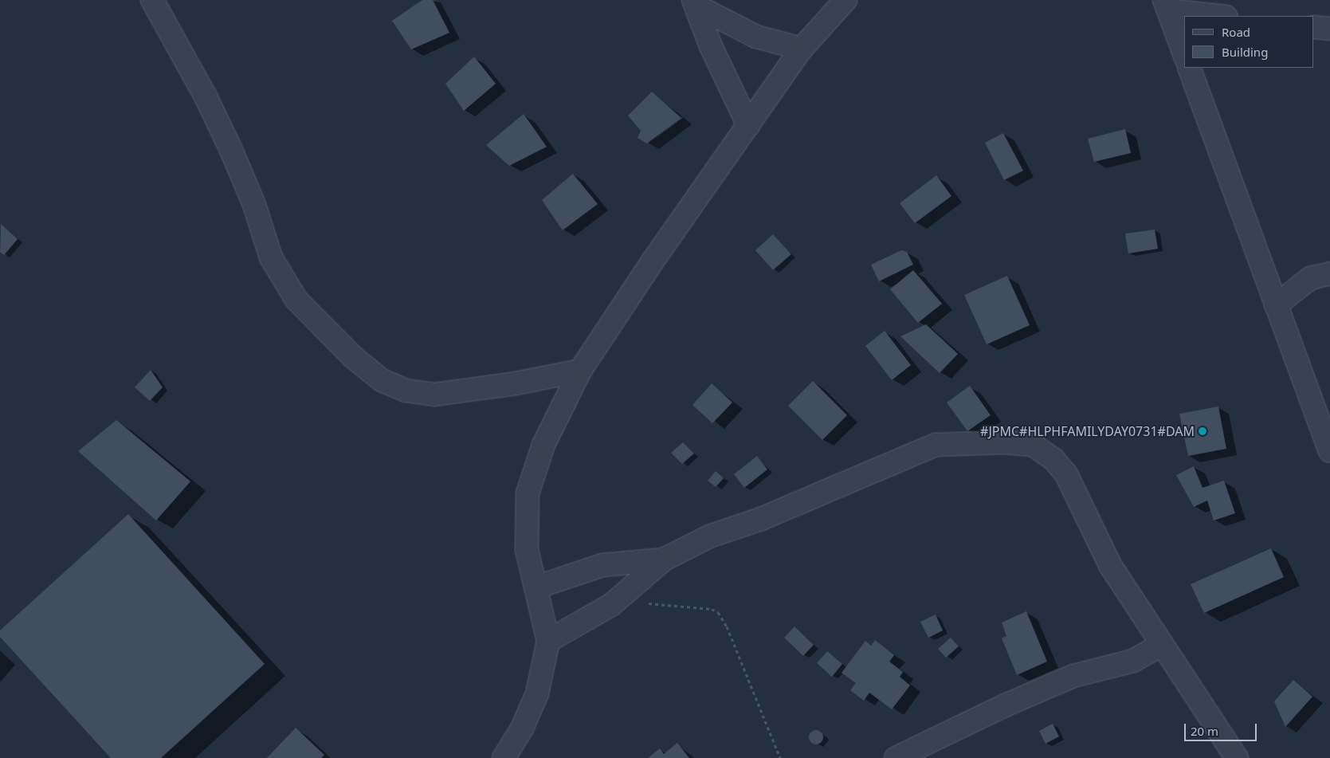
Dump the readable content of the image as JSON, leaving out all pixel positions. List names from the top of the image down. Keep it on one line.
{"places":["#JPMC#HLPHFAMILYDAY0731#DAM"],"legend":["Road","Building"],"scale_bar":"20 m"}
